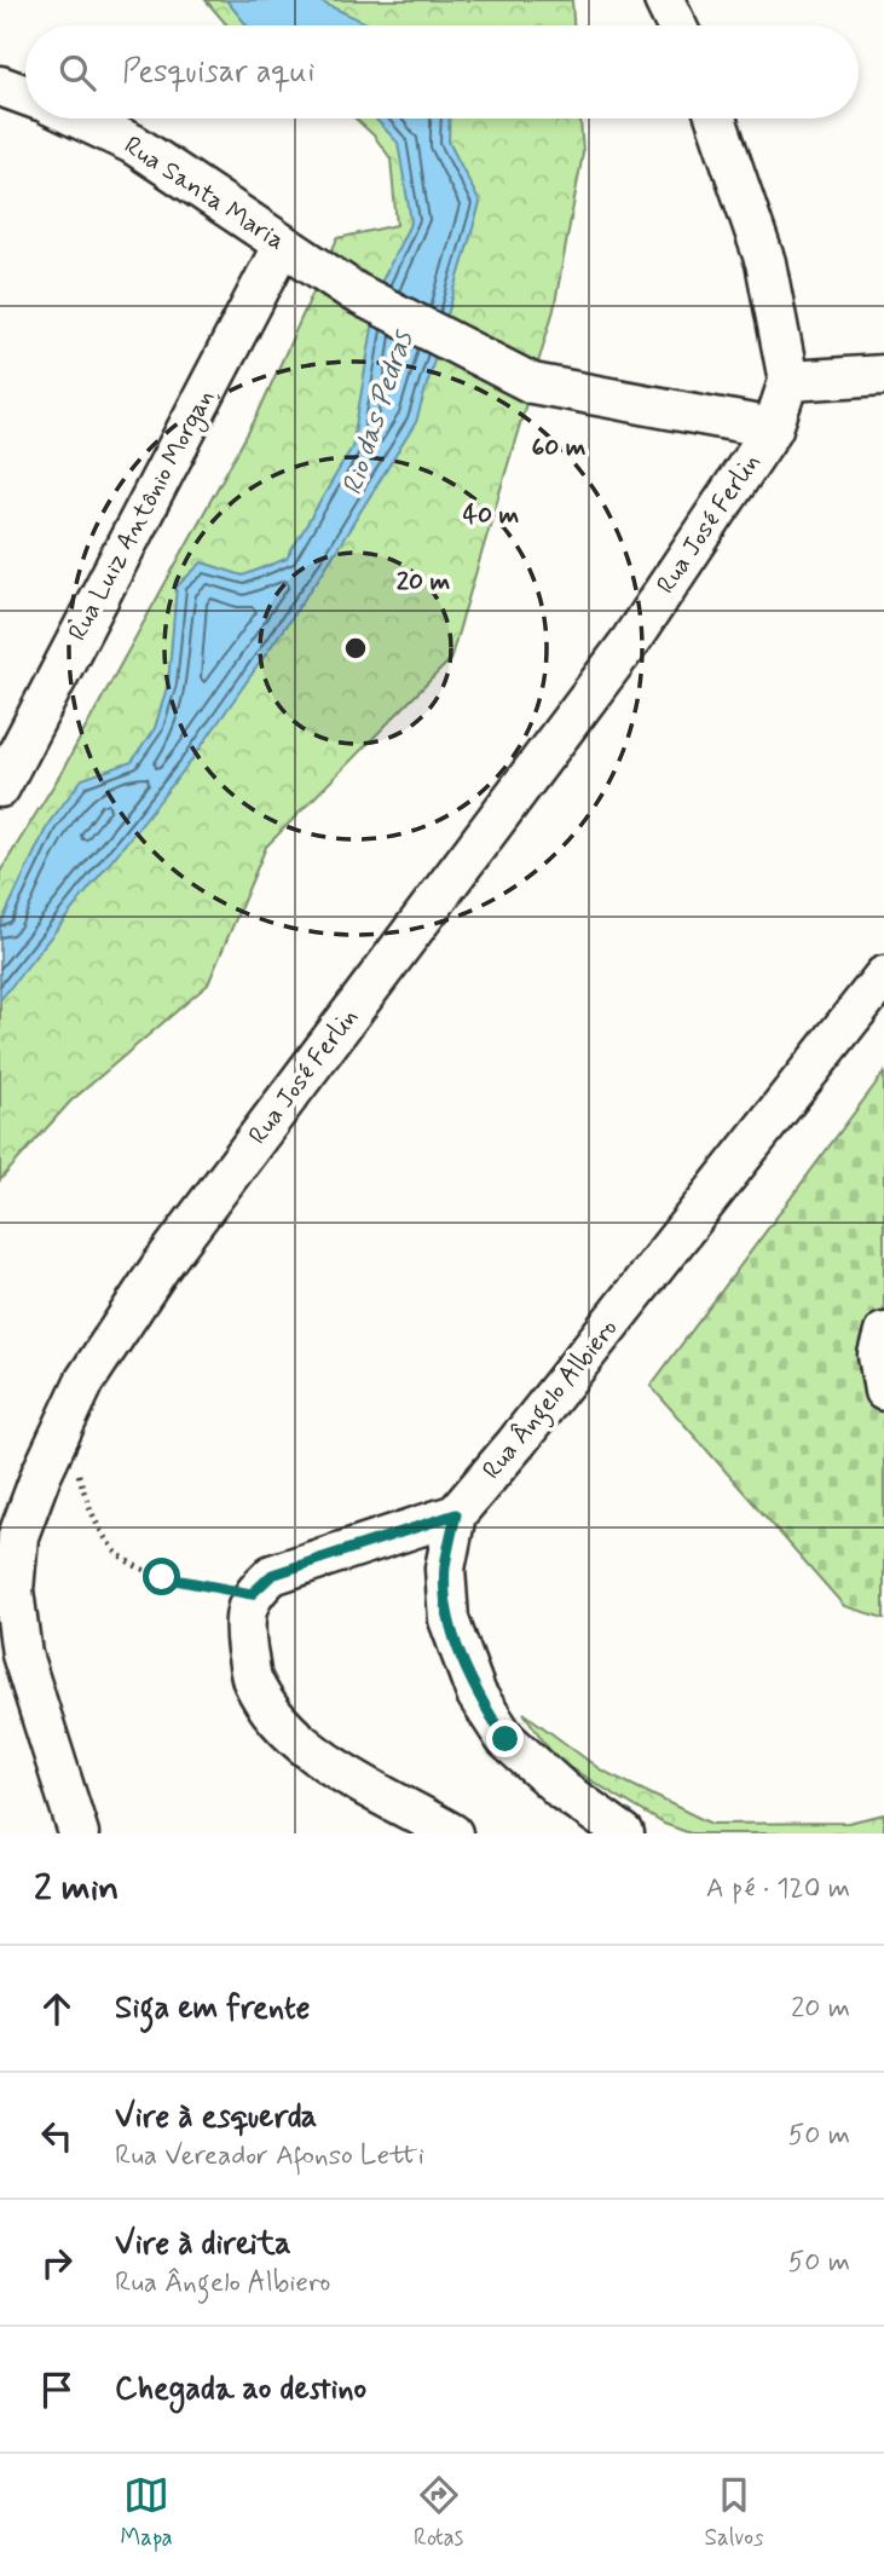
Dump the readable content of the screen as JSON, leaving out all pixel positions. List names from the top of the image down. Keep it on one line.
{"streets":{"street":["Rua Santa Maria","Rua Luiz Antônio Morgan","Rua José Ferlin","Rua Ângelo Albiero"]},"crossings":[["Rua Santa Maria","Rua Luiz Antônio Morgan"],["Rua Santa Maria","Rua José Ferlin"]],"water":["Rio das Pedras"],"page":{"search":"Pesquisar aqui","heading":["2 min","A pé · 120 m"],"list":[["Siga em frente","20 m"],["Vire à esquerda","Rua Vereador Afonso Letti","50 m"],["Vire à direita","Rua Ângelo Albiero","50 m"],"Chegada ao destino"],"nav":["Mapa","Rotas","Salvos"]},"rings":["60 m","40 m","20 m"]}
